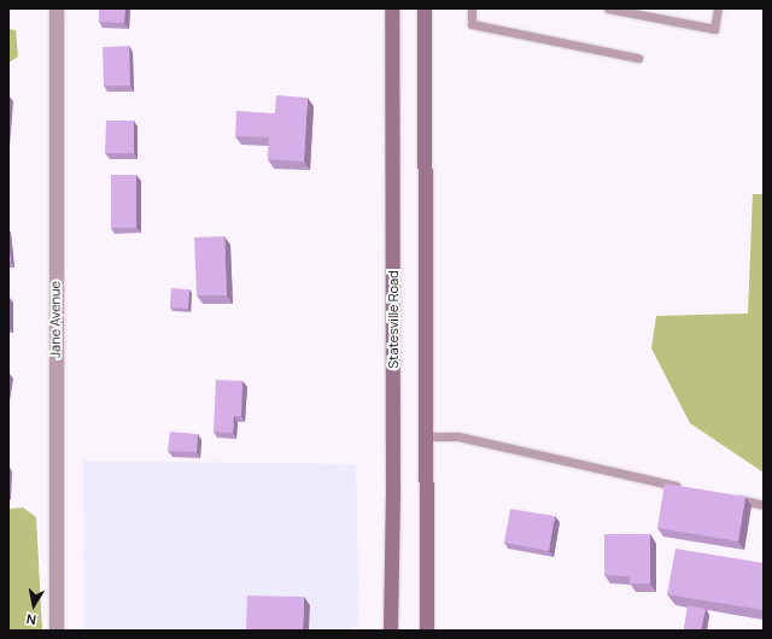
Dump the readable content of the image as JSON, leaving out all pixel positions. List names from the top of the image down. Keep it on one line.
{"streets":{"main road":["Statesville Road"],"street":["Jane Avenue"]},"north":"bottom"}
